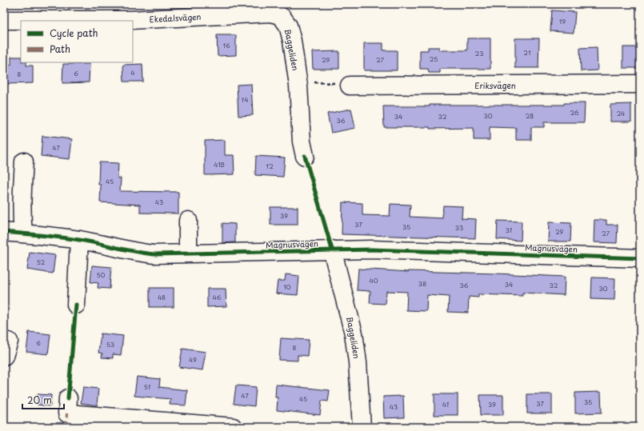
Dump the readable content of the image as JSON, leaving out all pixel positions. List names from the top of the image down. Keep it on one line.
{"streets":{"street":["Ekedalsvägen","Baggeliden","Eriksvägen","Magnusvägen"]},"crossings":[["Ekedalsvägen","Baggeliden"],["Baggeliden","Magnusvägen"]],"house_numbers":["19","16","21","23","25","29","27","4","6","8","14","26","24","30","28","34","32","36","47","41B","12","45","43","39","37","35","33","31","29","27","52","50","40","38","34","36","32","10","30","48","46","6","53","8","49","51","47","45","35","37","41","39","43"],"legend":["Cycle path","Path"],"scale_bar":"20 m"}
